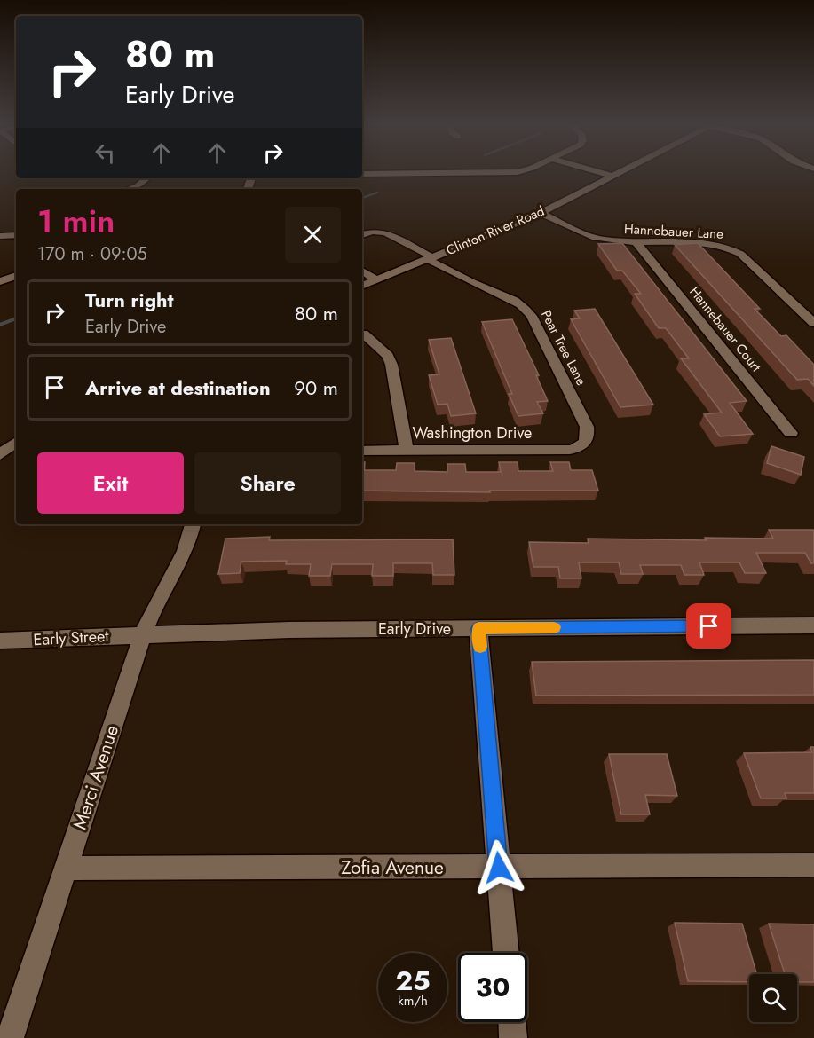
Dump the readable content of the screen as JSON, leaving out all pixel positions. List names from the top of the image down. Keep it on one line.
{"streets":{"street":["Clinton River Road","Hannebauer Lane","Hannebauer Court","Pear Tree Lane","Washington Drive","Early Drive","Early Street","Merci Avenue","Zofia Avenue"]},"crossings":[["Clinton River Road","Hannebauer Lane"],["Clinton River Road","Pear Tree Lane"],["Hannebauer Lane","Hannebauer Court"],["Pear Tree Lane","Washington Drive"],["Early Drive","Early Street"],["Early Drive","Merci Avenue"],["Early Street","Merci Avenue"],["Merci Avenue","Zofia Avenue"]],"page":{"turn":["80 m","Early Drive"],"heading":["1 min","170 m · 09:05"],"list":[{"name":"Turn right","note":"Early Drive","value":"80 m"},{"name":"Arrive at destination","value":"90 m"}],"buttons":["Exit","Share"],"speed":"25 km/h","limit":"30"}}
